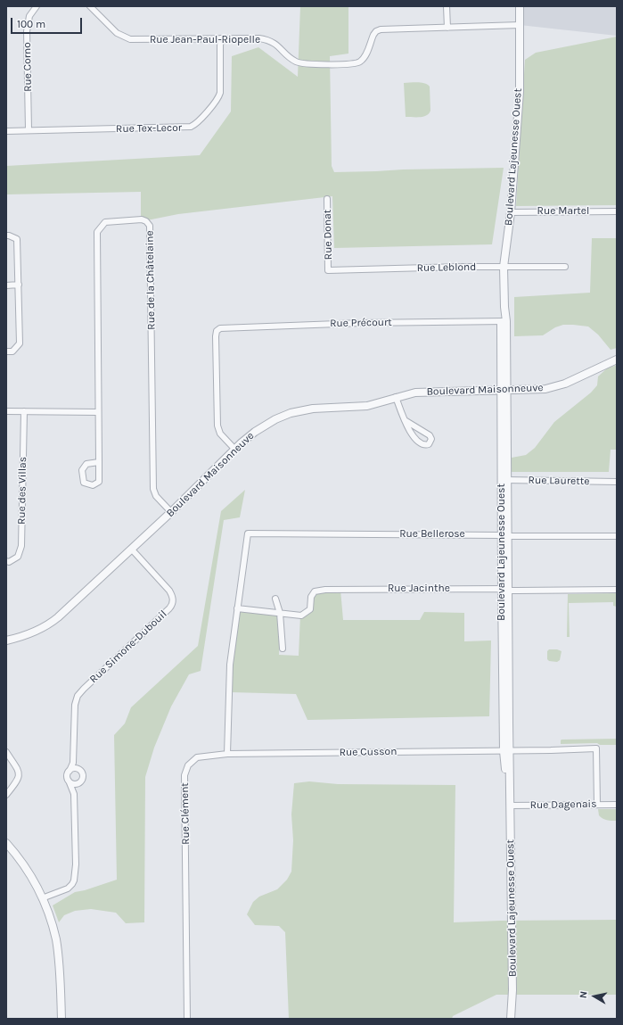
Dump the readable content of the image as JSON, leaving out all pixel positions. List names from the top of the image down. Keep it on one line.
{"streets":{"street":["Rue Jean-Paul-Riopelle","Rue Corno","Rue Tex-Lecor","Boulevard Lajeunesse Ouest","Rue Martel","Rue Donat","Rue Leblond","Rue de la Châtelaine","Rue Précourt","Boulevard Maisonneuve","Rue Laurette","Rue des Villas","Rue Bellerose","Rue Jacinthe","Rue Simone-Dubouil","Rue Cusson","Rue Dagenais","Rue Clément"]},"crossings":[["Rue Jean-Paul-Riopelle","Rue Tex-Lecor"],["Rue Jean-Paul-Riopelle","Boulevard Lajeunesse Ouest"],["Rue Corno","Rue Tex-Lecor"],["Boulevard Lajeunesse Ouest","Rue Martel"],["Boulevard Lajeunesse Ouest","Rue Leblond"],["Boulevard Lajeunesse Ouest","Rue Précourt"],["Boulevard Lajeunesse Ouest","Boulevard Maisonneuve"],["Boulevard Lajeunesse Ouest","Rue Laurette"],["Boulevard Lajeunesse Ouest","Rue Bellerose"],["Boulevard Lajeunesse Ouest","Rue Jacinthe"],["Boulevard Lajeunesse Ouest","Rue Cusson"],["Boulevard Lajeunesse Ouest","Rue Dagenais"],["Rue Donat","Rue Leblond"],["Rue de la Châtelaine","Boulevard Maisonneuve"],["Rue Précourt","Boulevard Maisonneuve"],["Boulevard Maisonneuve","Rue Simone-Dubouil"],["Rue Bellerose","Rue Jacinthe"],["Rue Cusson","Rue Dagenais"],["Rue Cusson","Rue Clément"]],"scale_bar":"100 m","north":"left"}
